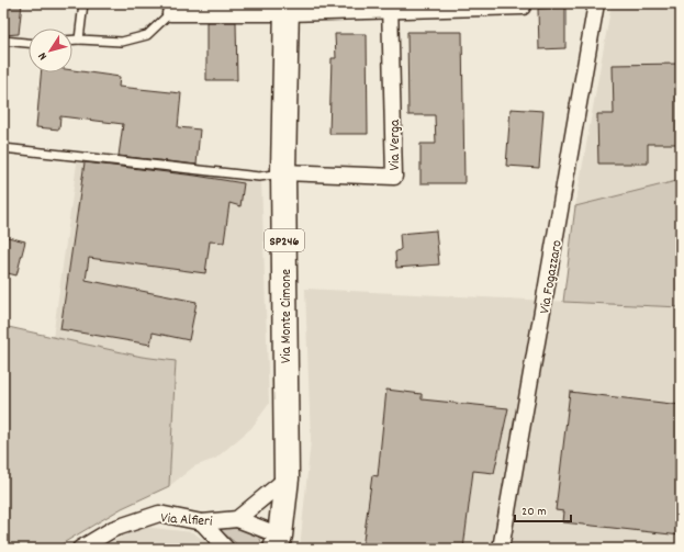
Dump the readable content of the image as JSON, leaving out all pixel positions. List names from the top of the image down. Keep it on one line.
{"streets":{"main road":["SP246","Via Monte Cimone"],"street":["Via Verga","Via Fogazzaro","Via Alfieri"]},"crossings":[["Via Verga","Via Monte Cimone"]],"scale_bar":"20 m","north":"bottom left"}
